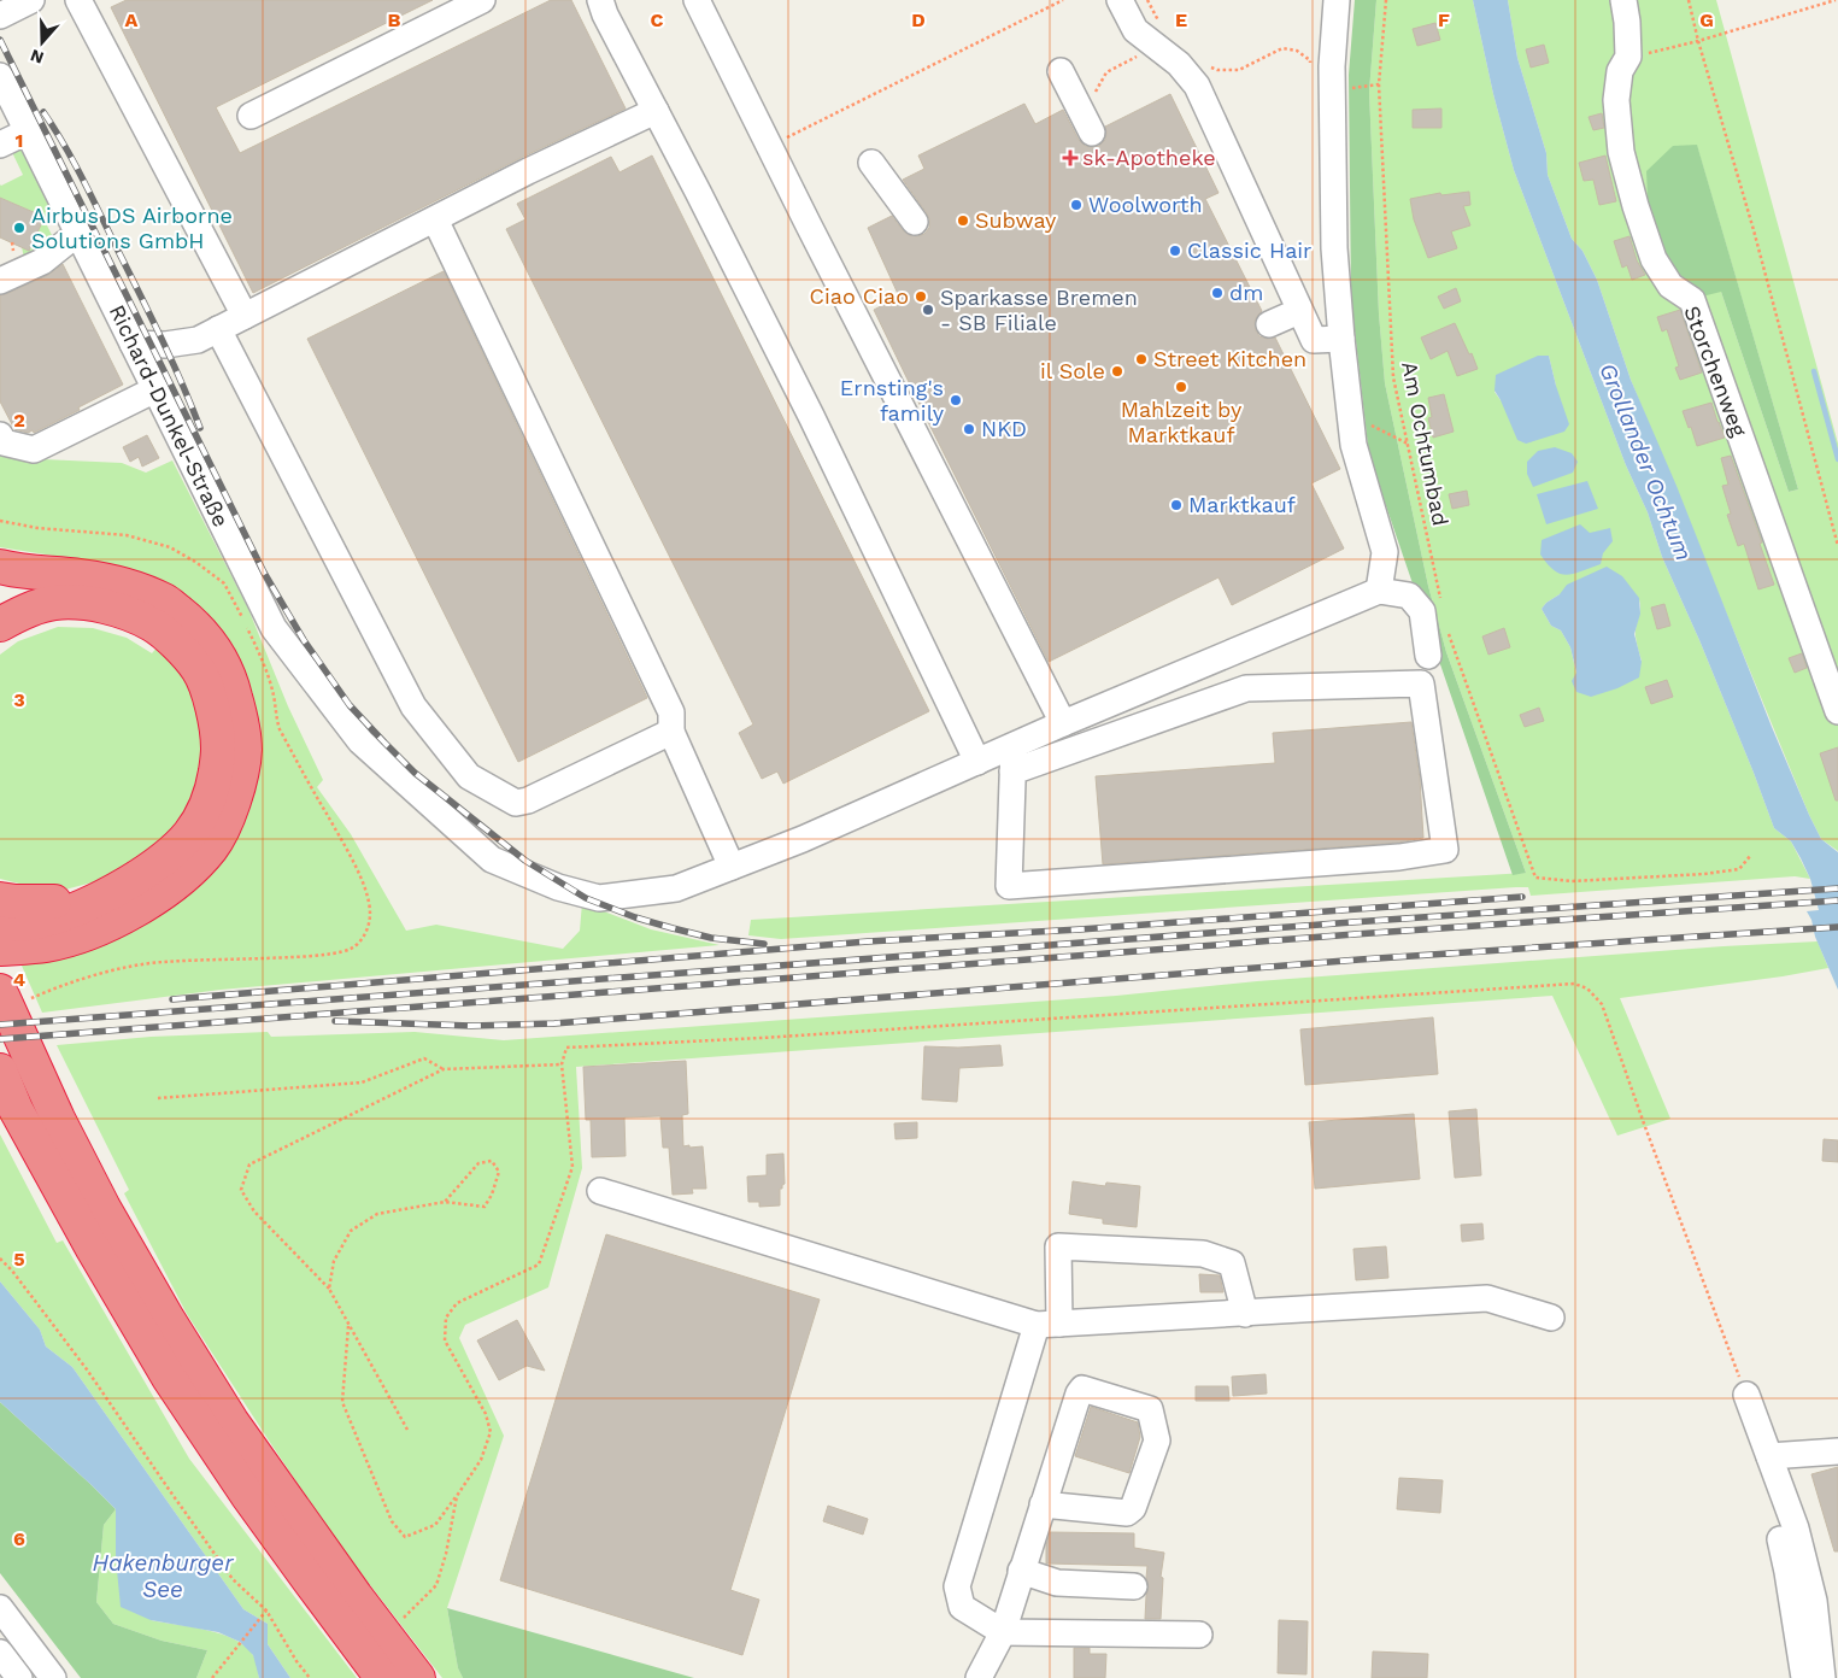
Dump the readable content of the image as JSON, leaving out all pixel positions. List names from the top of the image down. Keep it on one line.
{"streets":{"street":["Storchenweg","Richard-Dunkel-Straße"],"path":["Am Ochtumbad"]},"water":["Grollander Ochtum","Hakenburger See"],"places":{"health":["sk-Apotheke"],"other":["Woolworth","Subway","Airbus DS Airborne Solutions GmbH","Classic Hair","dm","Ciao Ciao","Sparkasse Bremen - SB Filiale","Street Kitchen","il Sole","Mahlzeit by Marktkauf","Ernsting's family","NKD","Marktkauf"]},"north":"bottom","grid":{"columns":["A","B","C","D","E","F","G"],"rows":["1","2","3","4","5","6"]}}
